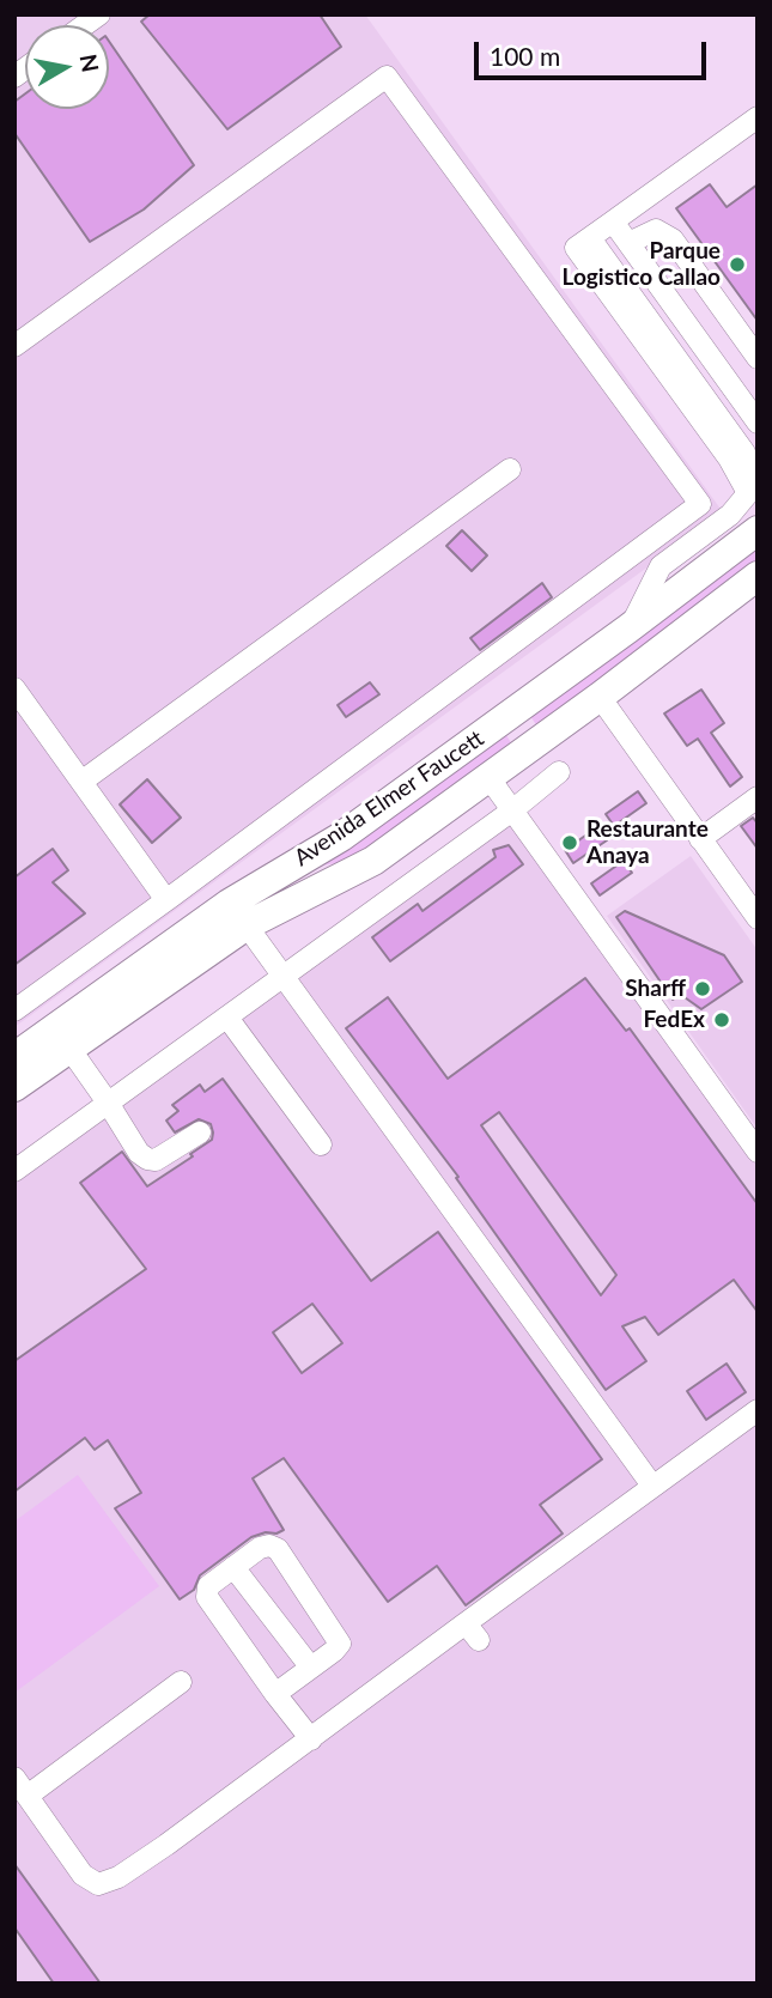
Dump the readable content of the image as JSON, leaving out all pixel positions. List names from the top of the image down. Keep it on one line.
{"streets":{"highway":["Avenida Elmer Faucett"]},"places":["Parque Logistico Callao","Restaurante Anaya","Sharff","FedEx"],"scale_bar":"100 m","north":"right"}
